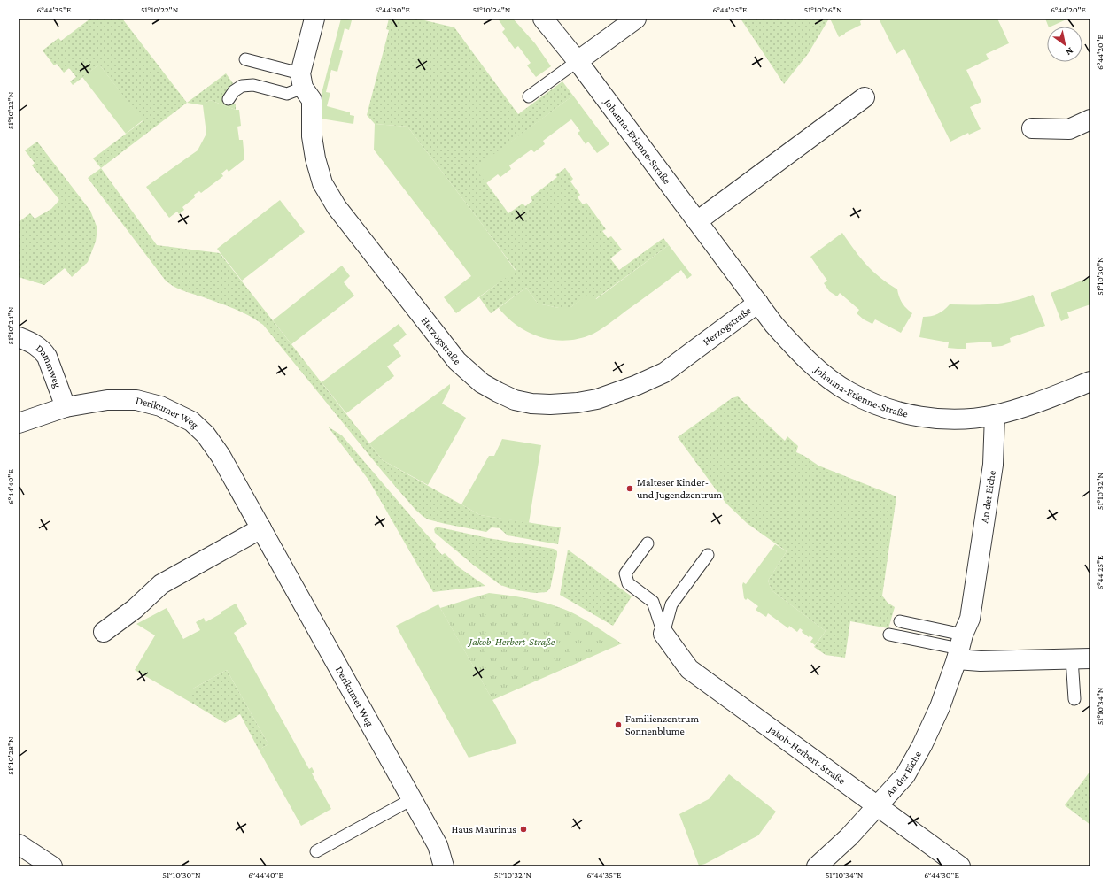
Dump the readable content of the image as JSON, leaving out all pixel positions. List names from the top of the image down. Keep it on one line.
{"streets":{"street":["Johanna-Etienne-Straße","Herzogstraße","Dammweg","Derikumer Weg","An der Eiche","Jakob-Herbert-Straße"]},"crossings":[["Johanna-Etienne-Straße","Herzogstraße"],["Johanna-Etienne-Straße","An der Eiche"],["Dammweg","Derikumer Weg"],["An der Eiche","Jakob-Herbert-Straße"]],"parks":["Jakob-Herbert-Straße"],"places":["Malteser Kinder- und Jugendzentrum","Familienzentrum Sonnenblume","Haus Maurinus"],"north":"bottom right","coordinates":["6°44'35\"E","51°10'22\"N","6°44'30\"E","51°10'24\"N","6°44'25\"E","51°10'26\"N","6°44'20\"E","51°10'30\"N","6°44'40\"E","51°10'32\"N","51°10'34\"N","51°10'28\"N"]}
